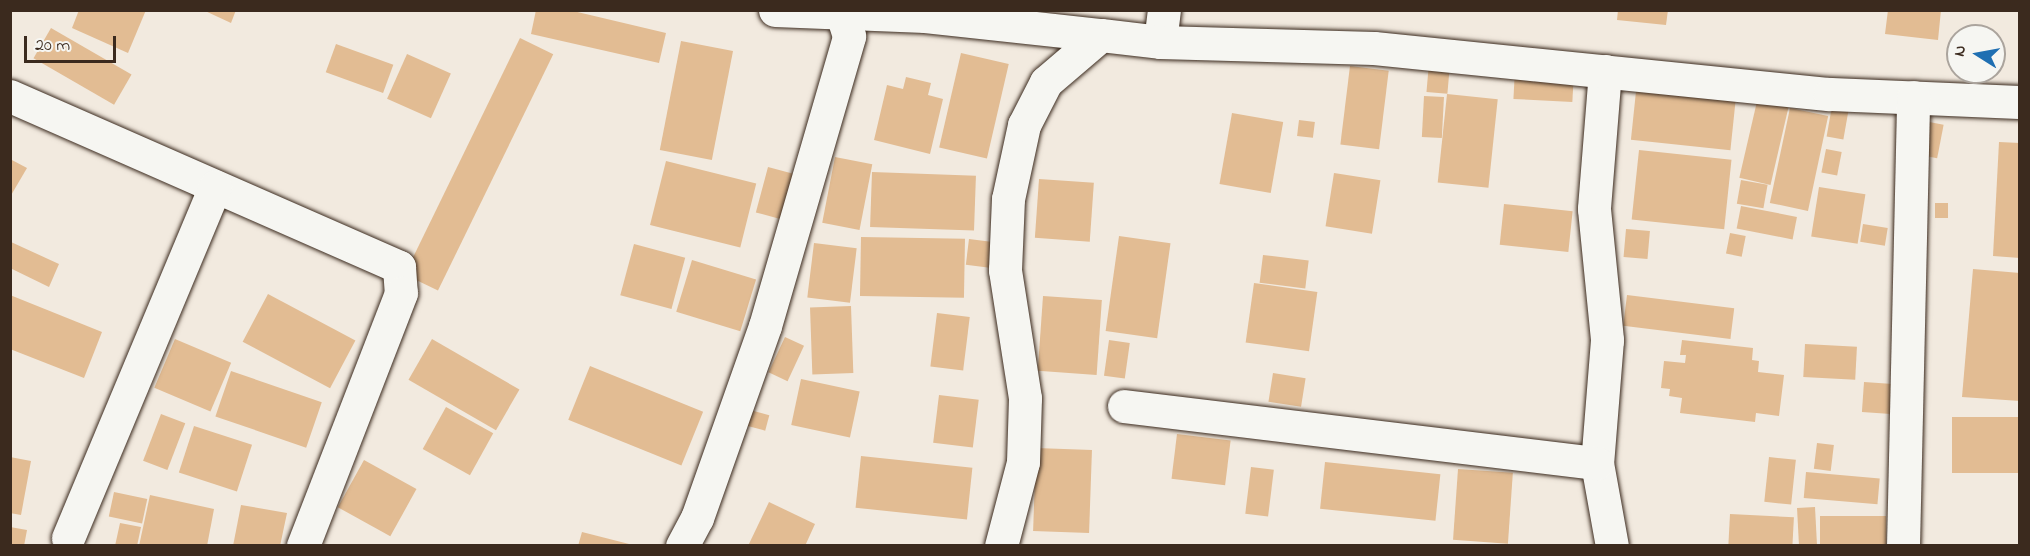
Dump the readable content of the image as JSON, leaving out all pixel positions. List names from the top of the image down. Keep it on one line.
{"scale_bar":"20 m","north":"left"}
